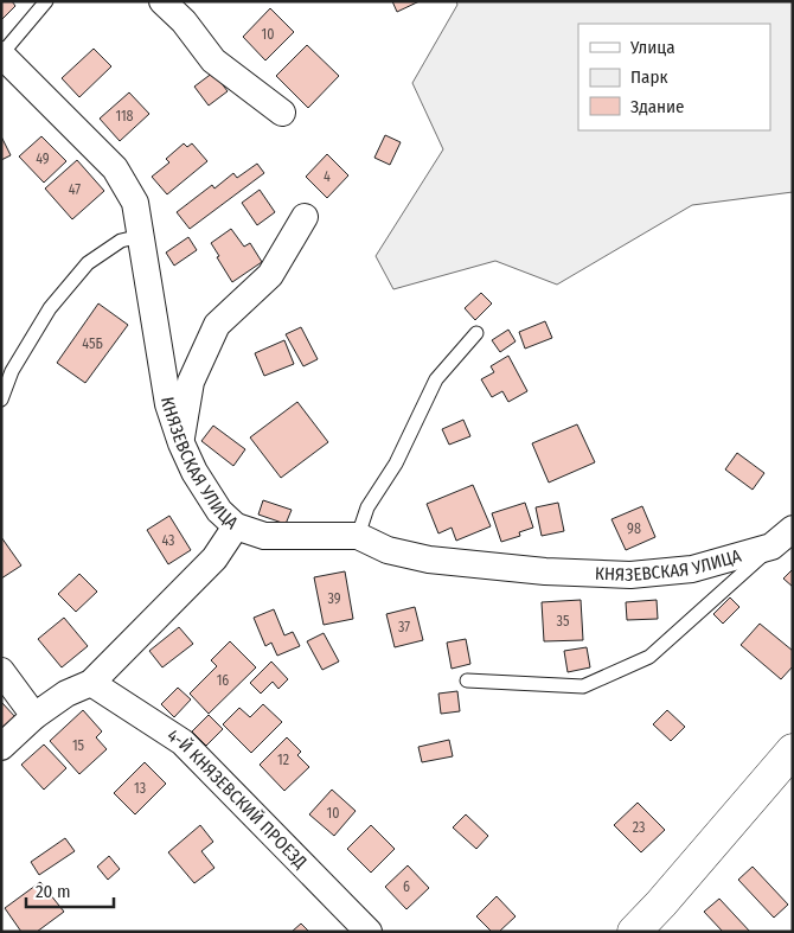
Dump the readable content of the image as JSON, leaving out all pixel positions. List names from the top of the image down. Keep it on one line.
{"streets":{"street":["КНЯЗЕВСКАЯ УЛИЦА","4-Й КНЯЗЕВСКИЙ ПРОЕЗД"]},"house_numbers":["10","118","49","4","47","45Б","98","43","39","35","37","16","15","12","13","10","23","6"],"legend":["Улица","Парк","Здание"],"scale_bar":"20 m"}
